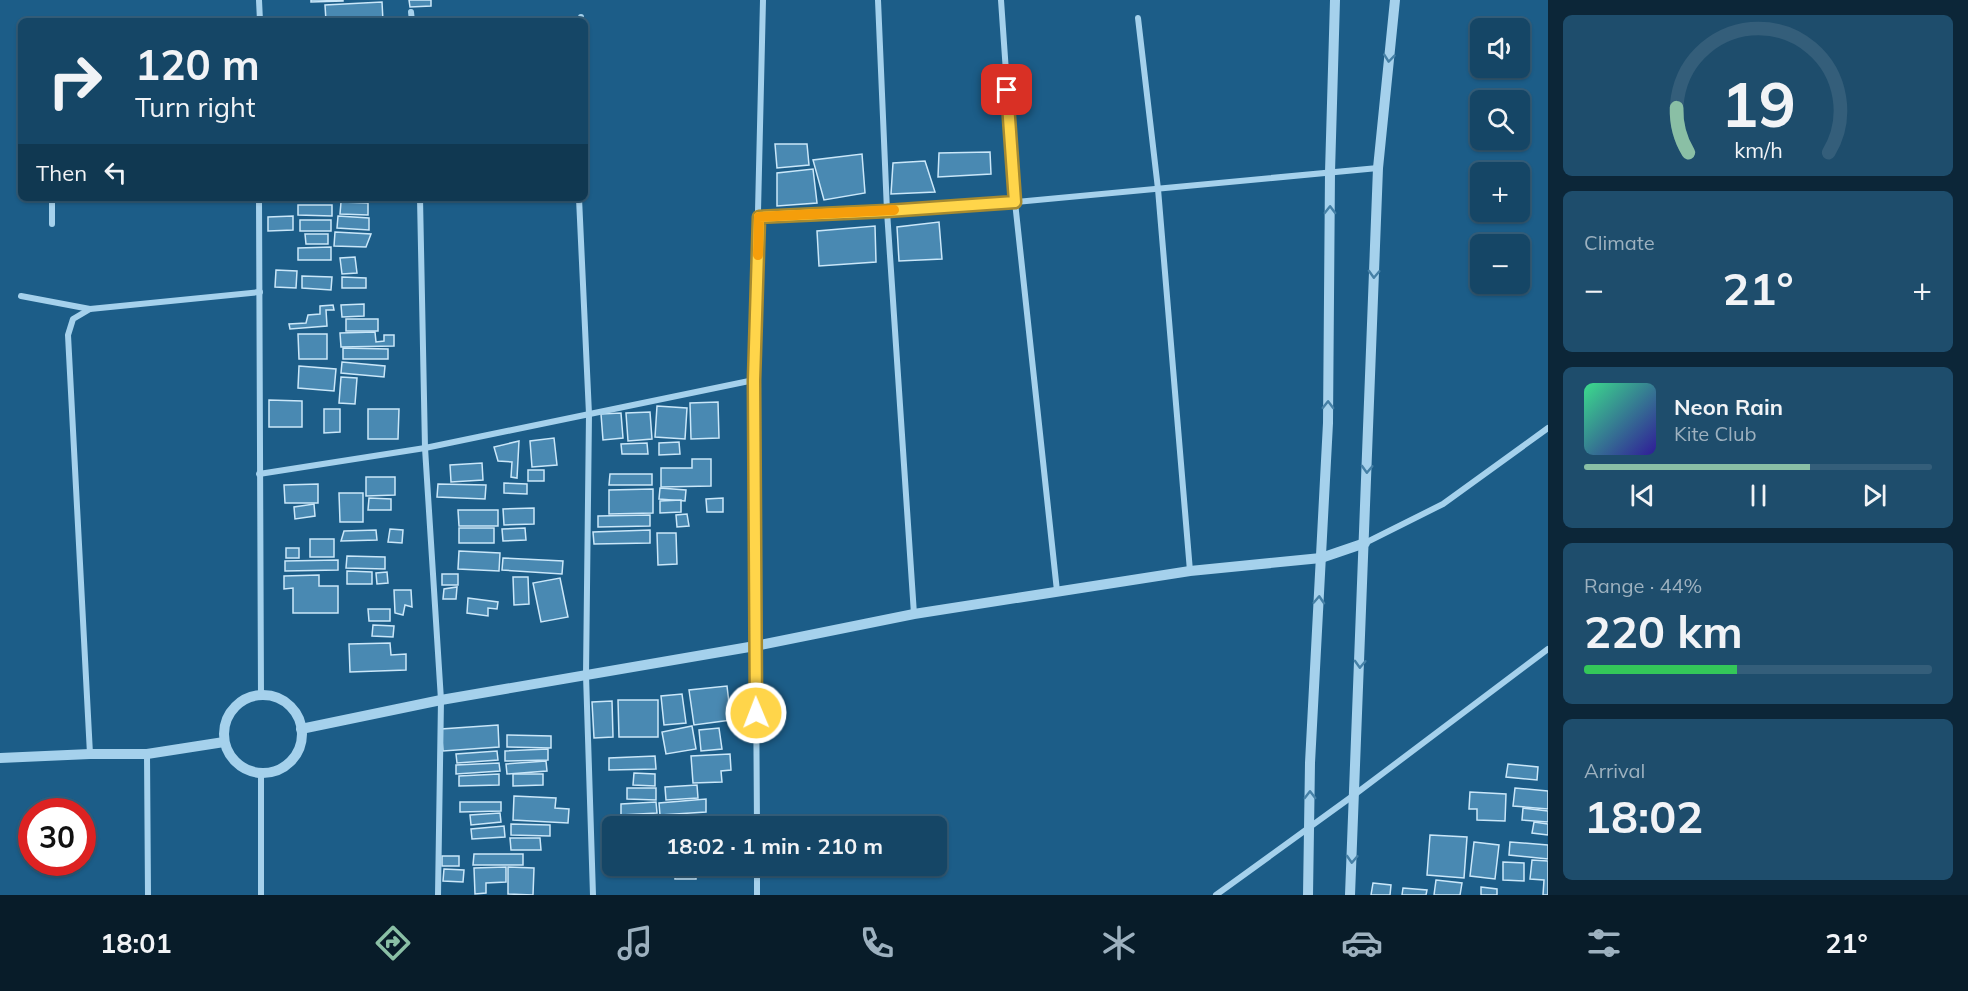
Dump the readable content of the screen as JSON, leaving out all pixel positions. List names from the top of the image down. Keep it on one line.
{"page":{"map_buttons":["+","−"],"turn":["120 m","Turn right"],"then":"Then","tile":["Climate",["Range · 44%","220 km"],["Arrival","18:02"]],"heat":["−","21°","+"],"song":["Neon Rain","Kite Club"],"limit":"30","trip":"18:02 · 1 min · 210 m","tabs":["18:01","21°"],"gauge":["19","km/h"]}}
